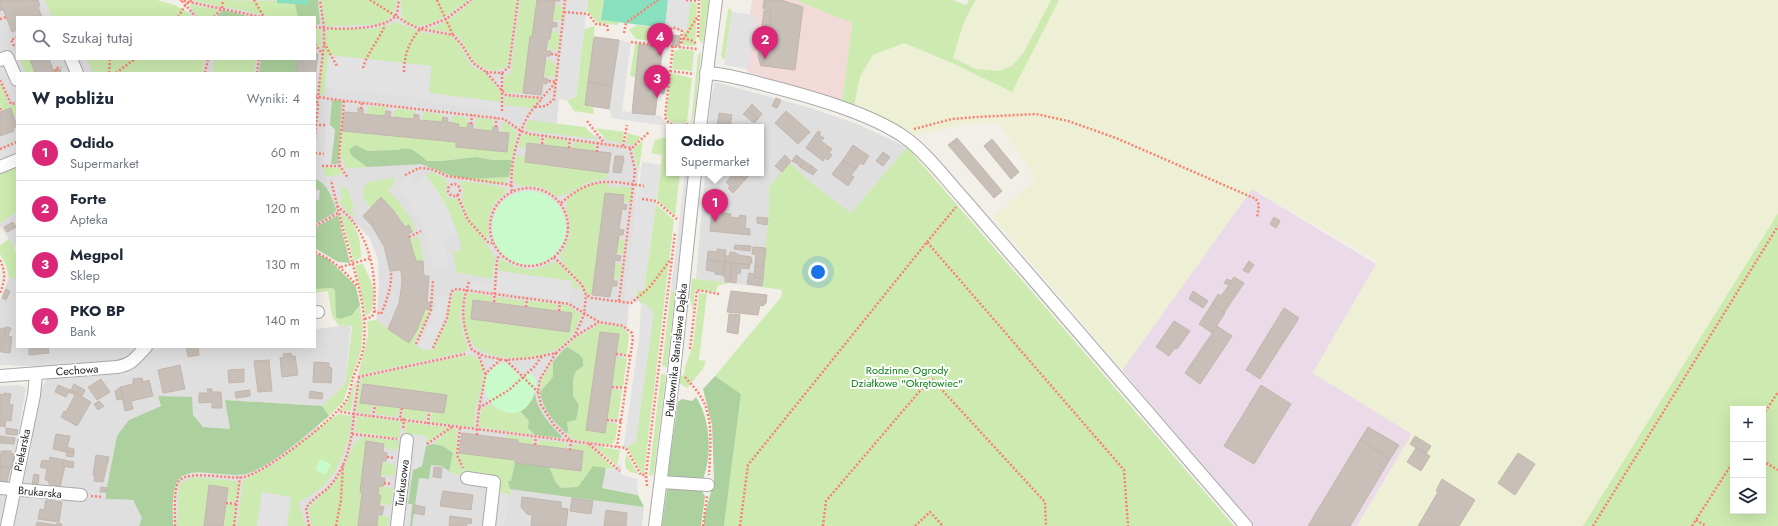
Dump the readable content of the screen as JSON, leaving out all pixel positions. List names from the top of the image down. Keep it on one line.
{"streets":{"street":["Pułkownika Stanisława Dąbka","Cechowa","Piekarska","Turkusowa","Brukarska"]},"crossings":[["Cechowa","Piekarska"],["Piekarska","Brukarska"]],"parks":["Rodzinne Ogrody Działkowe \"Okrętowiec\""],"page":{"search":"Szukaj tutaj","pins":["4","2","3","1"],"heading":["W pobliżu","Wyniki: 4"],"popup":["Odido","Supermarket"],"list":[{"mark":"1","name":"Odido","note":"Supermarket","value":"60 m"},{"mark":"2","name":"Forte","note":"Apteka","value":"120 m"},{"mark":"3","name":"Megpol","note":"Sklep","value":"130 m"},{"mark":"4","name":"PKO BP","note":"Bank","value":"140 m"}],"map_buttons":["+","−"]}}
